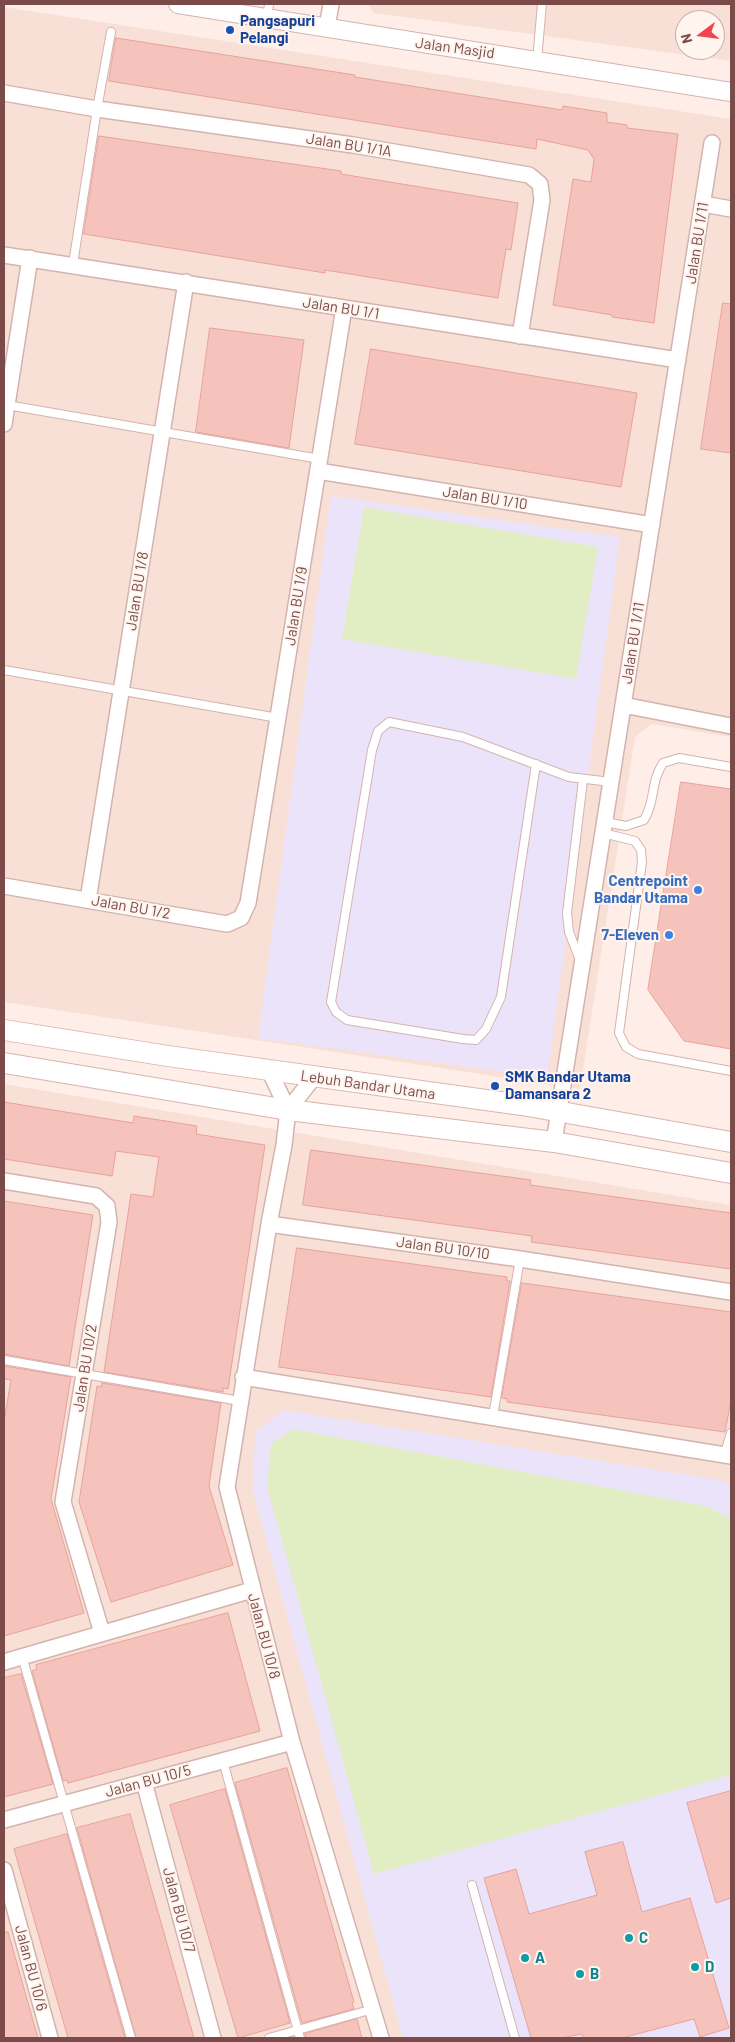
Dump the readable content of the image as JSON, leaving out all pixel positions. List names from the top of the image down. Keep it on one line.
{"streets":{"main road":["Lebuh Bandar Utama"],"street":["Jalan Masjid","Jalan BU 1/1A","Jalan BU 1/11","Jalan BU 1/1","Jalan BU 1/10","Jalan BU 1/8","Jalan BU 1/9","Jalan BU 1/2","Jalan BU 10/10","Jalan BU 10/2","Jalan BU 10/8","Jalan BU 10/5","Jalan BU 10/7","Jalan BU 10/6"]},"crossings":[["Jalan BU 1/1A","Jalan BU 1/1"],["Jalan BU 1/11","Jalan BU 1/1"],["Jalan BU 1/11","Jalan BU 1/10"],["Jalan BU 1/11","Lebuh Bandar Utama"],["Jalan BU 1/1","Jalan BU 1/8"],["Jalan BU 1/1","Jalan BU 1/9"],["Jalan BU 1/10","Jalan BU 1/9"],["Jalan BU 1/8","Jalan BU 1/2"],["Jalan BU 1/9","Jalan BU 1/2"],["Jalan BU 10/10","Jalan BU 10/8"],["Jalan BU 10/8","Jalan BU 10/5"],["Jalan BU 10/5","Jalan BU 10/7"]],"places":["Pangsapuri Pelangi","Centrepoint Bandar Utama","7-Eleven","SMK Bandar Utama Damansara 2","C","A","D","B"],"north":"left"}
